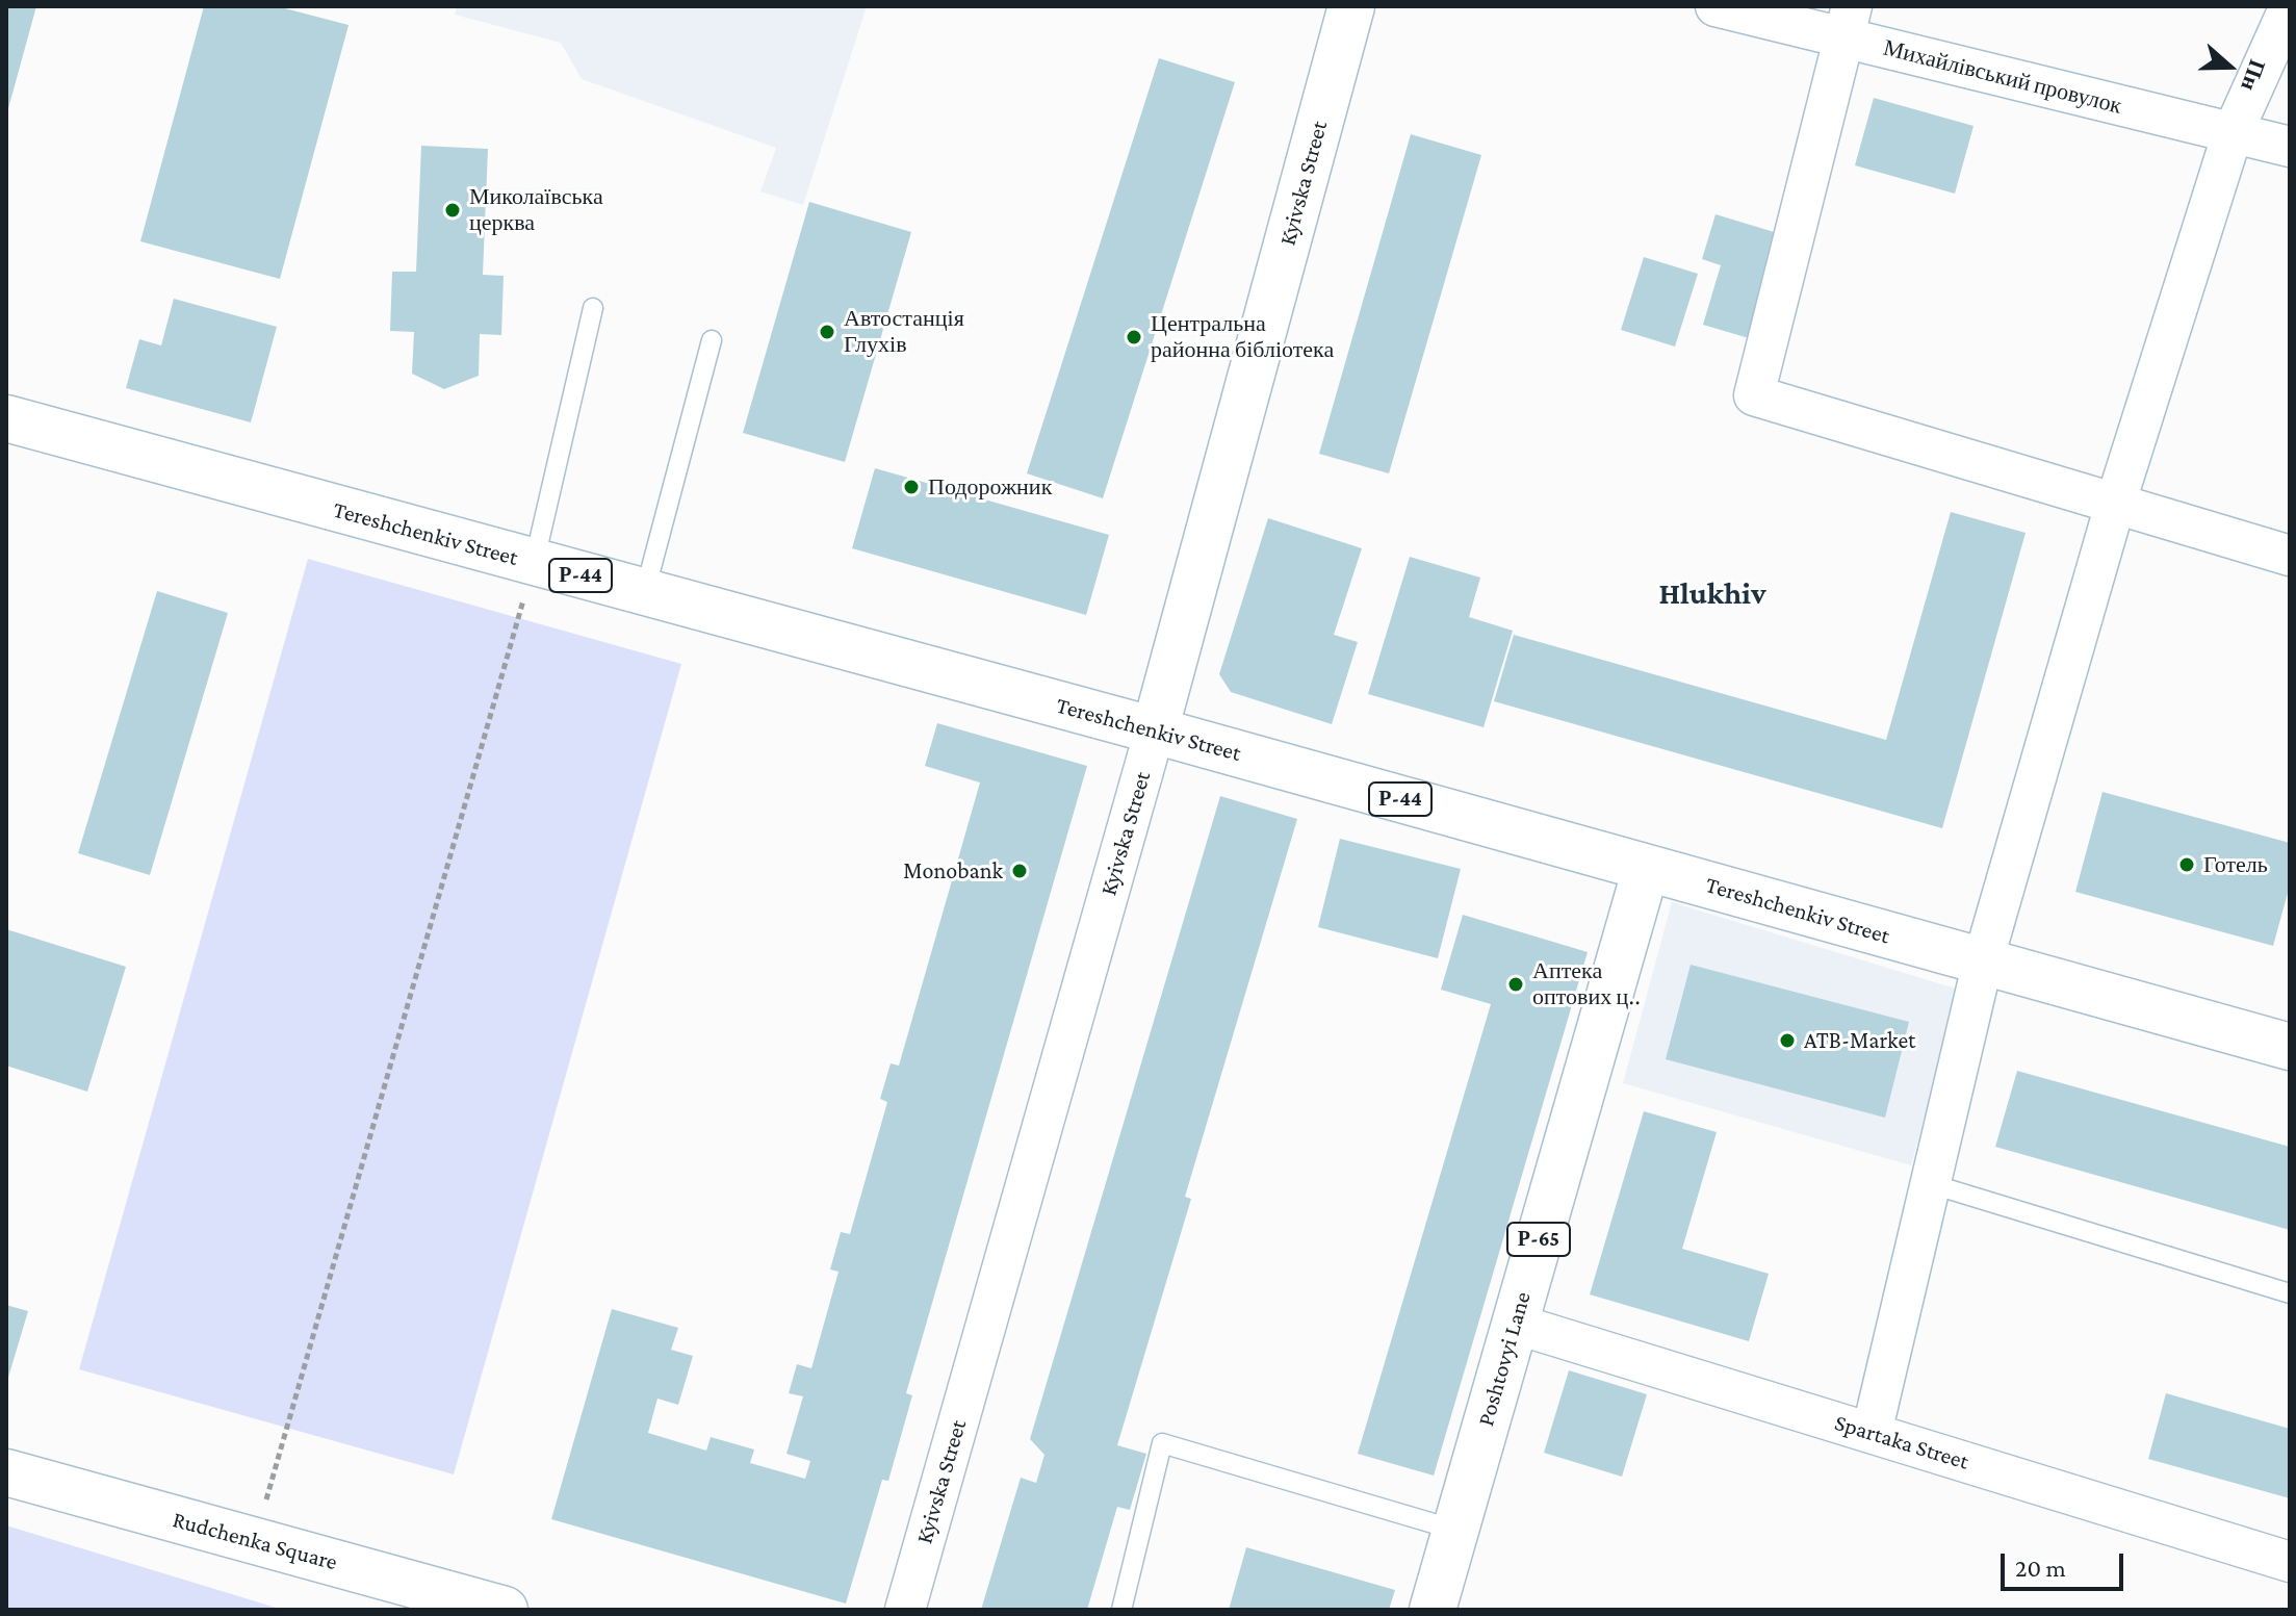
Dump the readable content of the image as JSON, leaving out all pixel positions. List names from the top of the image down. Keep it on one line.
{"streets":{"main road":["Kyivska Street","Tereshchenkiv Street","Р-44","Р-65","Poshtovyi Lane","Rudchenka Square"],"street":["Михайлівський провулок","Spartaka Street"]},"crossings":[["Kyivska Street","Tereshchenkiv Street"],["Tereshchenkiv Street","Poshtovyi Lane"],["Poshtovyi Lane","Spartaka Street"]],"districts":["Hlukhiv"],"places":["Миколаївська церква","Автостанція Глухів","Центральна районна бібліотека","Подорожник","Готель","Monobank","Аптека оптових ц‥","ATB-Market"],"scale_bar":"20 m","north":"right"}
